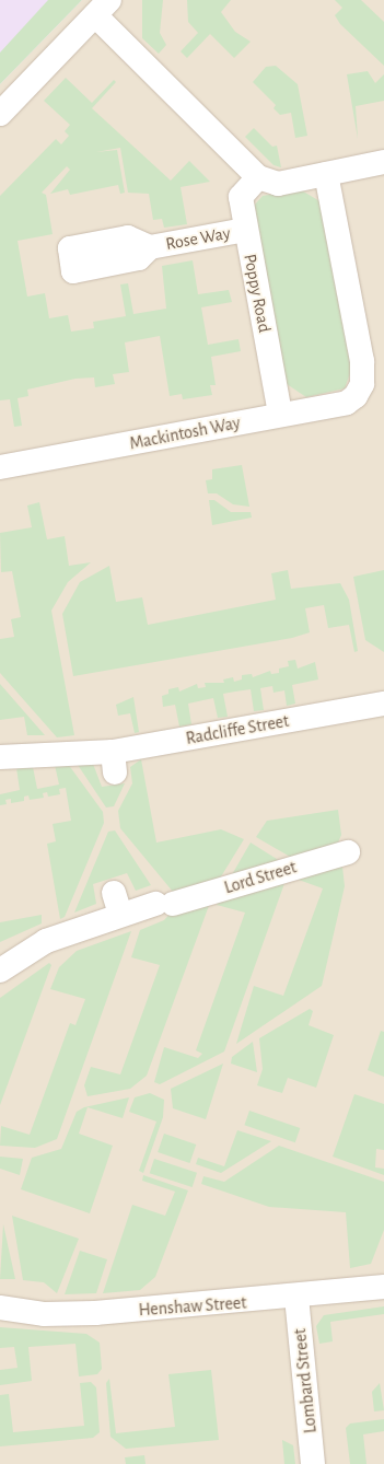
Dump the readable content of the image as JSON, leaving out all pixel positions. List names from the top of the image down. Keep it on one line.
{"streets":{"street":["Rose Way","Poppy Road","Mackintosh Way","Radcliffe Street","Lord Street","Henshaw Street","Lombard Street"]},"crossings":[["Rose Way","Poppy Road"],["Poppy Road","Mackintosh Way"],["Henshaw Street","Lombard Street"]]}
